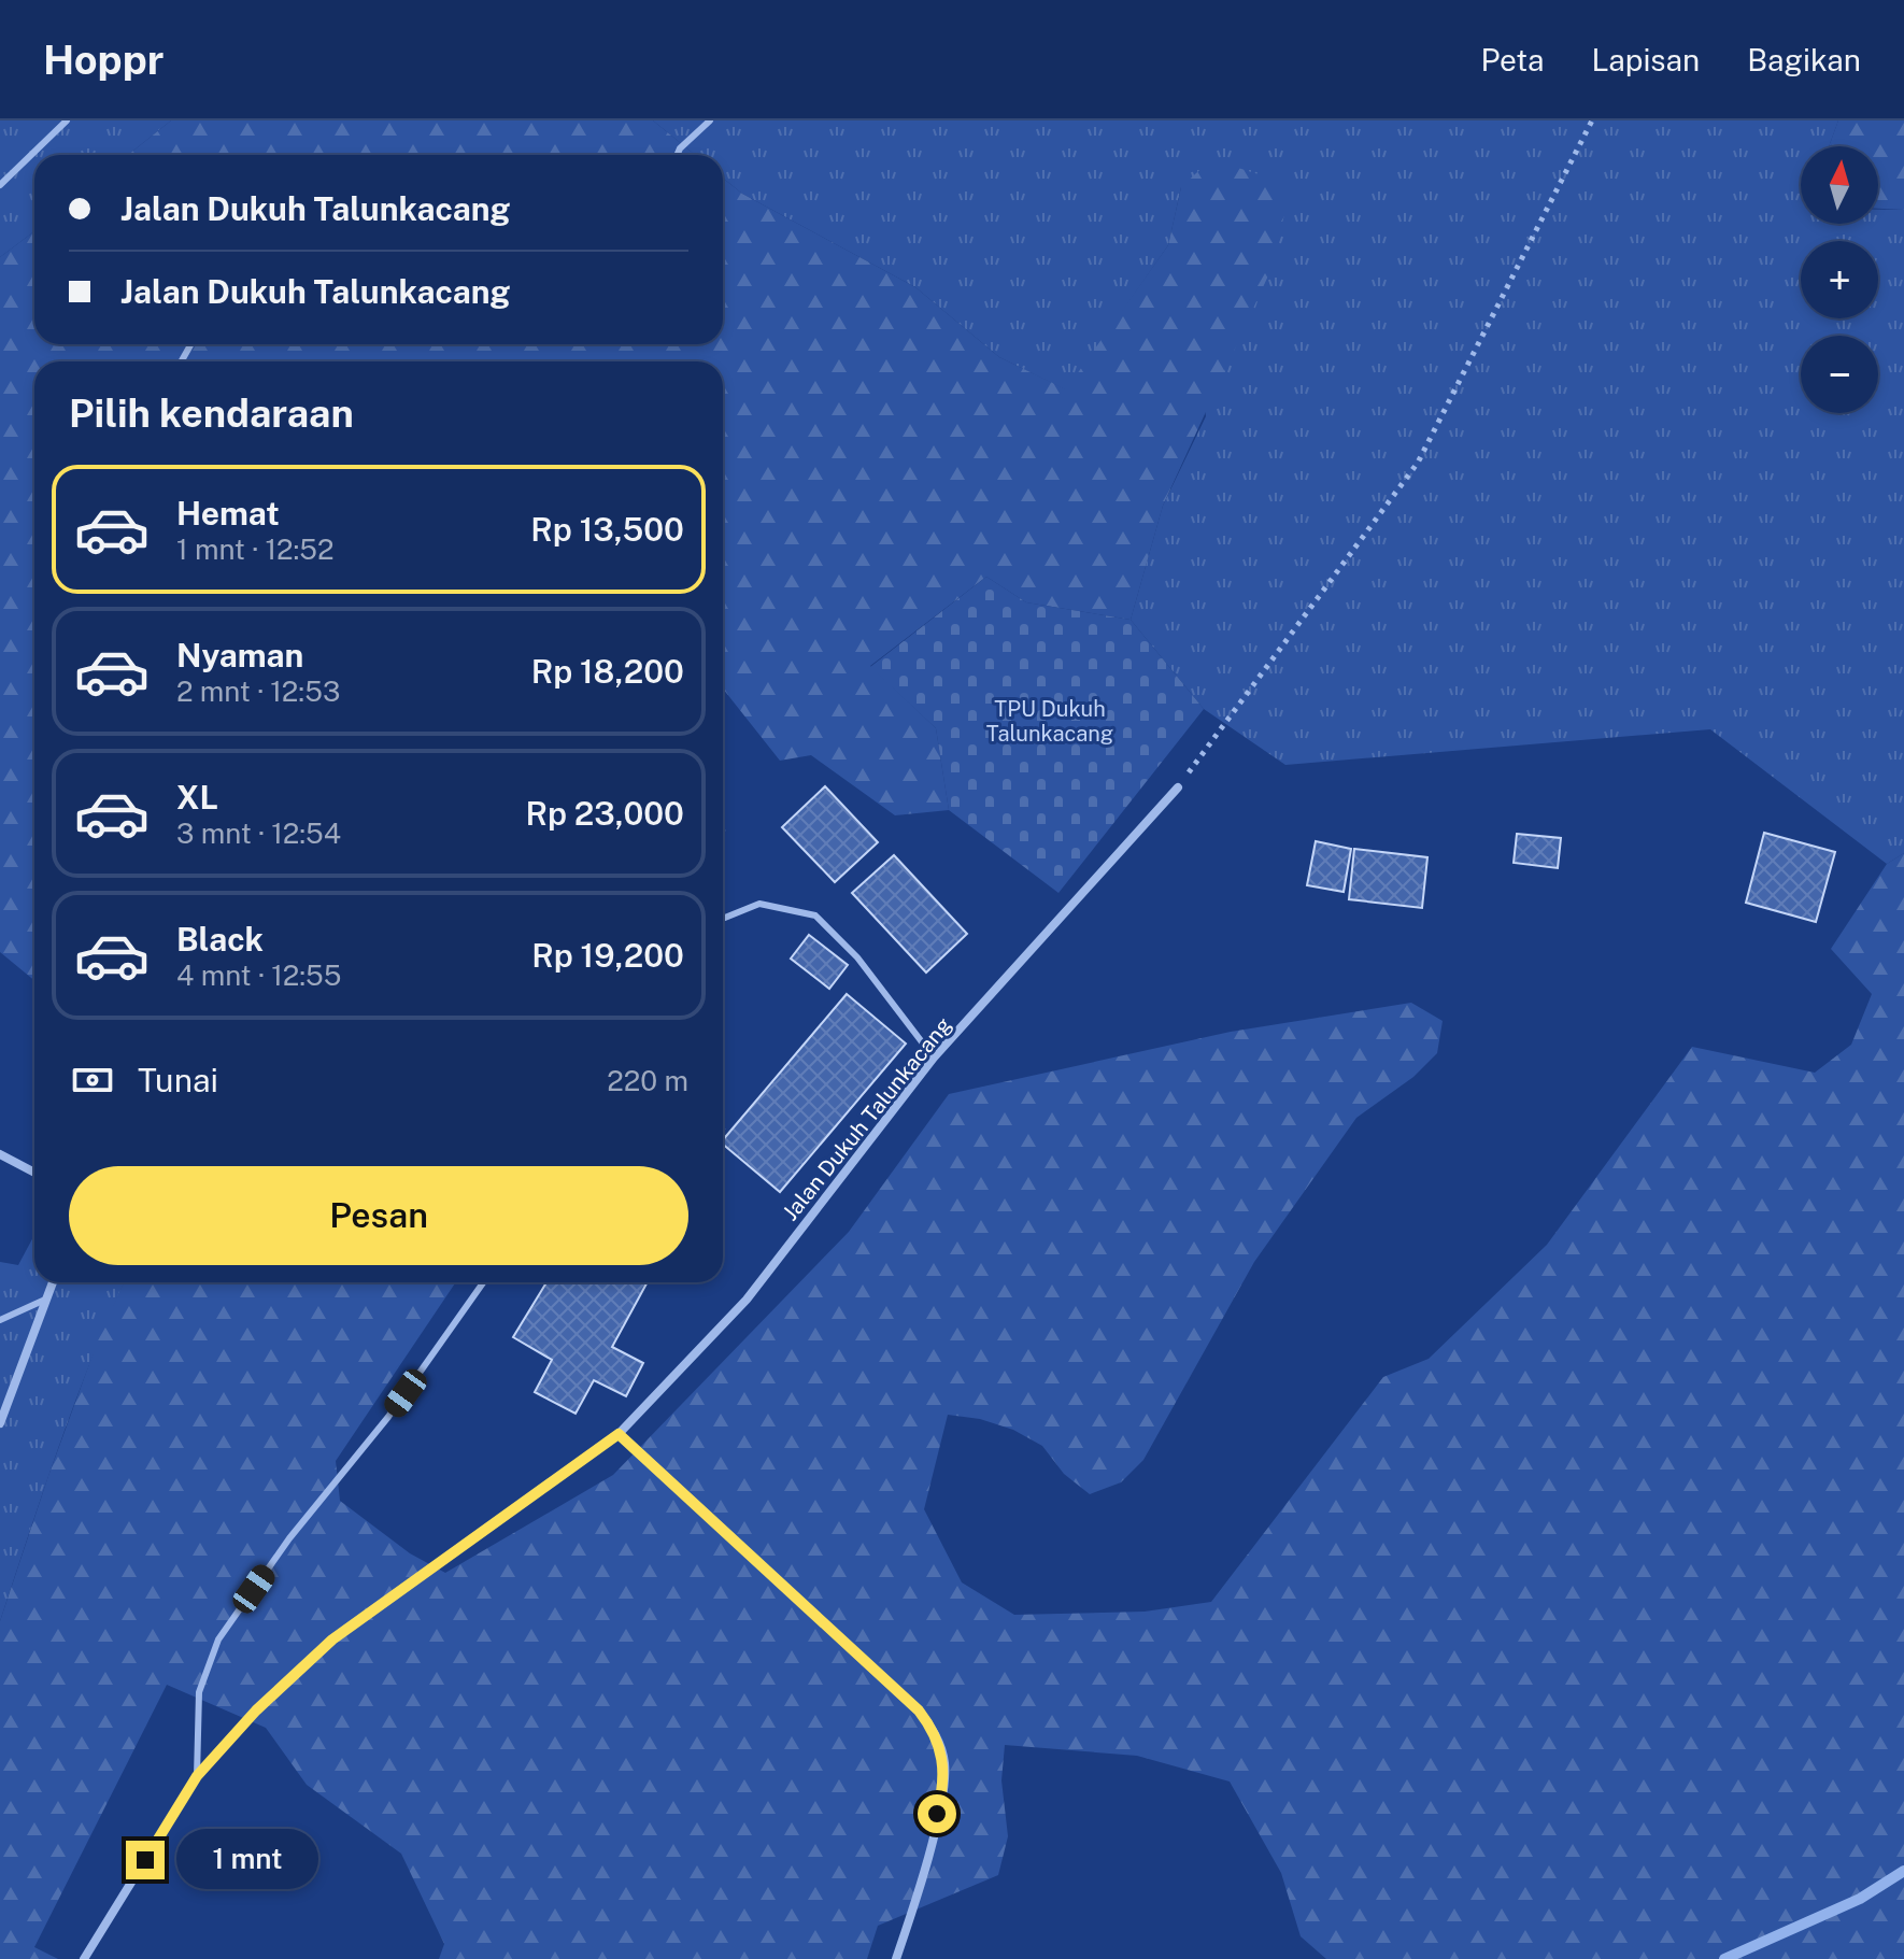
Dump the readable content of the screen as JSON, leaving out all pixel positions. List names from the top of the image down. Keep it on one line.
{"streets":{"street":["Jalan Dukuh Talunkacang"]},"parks":["TPU Dukuh Talunkacang"],"north":"top","page":{"header":"Hoppr","nav":["Peta","Lapisan","Bagikan"],"map_buttons":["+","−"],"banner":["Jalan Dukuh Talunkacang","Jalan Dukuh Talunkacang"],"heading":"Pilih kendaraan","list":[{"name":"Hemat","note":"1 mnt · 12:52","value":"Rp 13,500"},{"name":"Nyaman","note":"2 mnt · 12:53","value":"Rp 18,200"},{"name":"XL","note":"3 mnt · 12:54","value":"Rp 23,000"},{"name":"Black","note":"4 mnt · 12:55","value":"Rp 19,200"}],"pay":["Tunai","220 m"],"buttons":"Pesan","bubble":"1 mnt"}}
